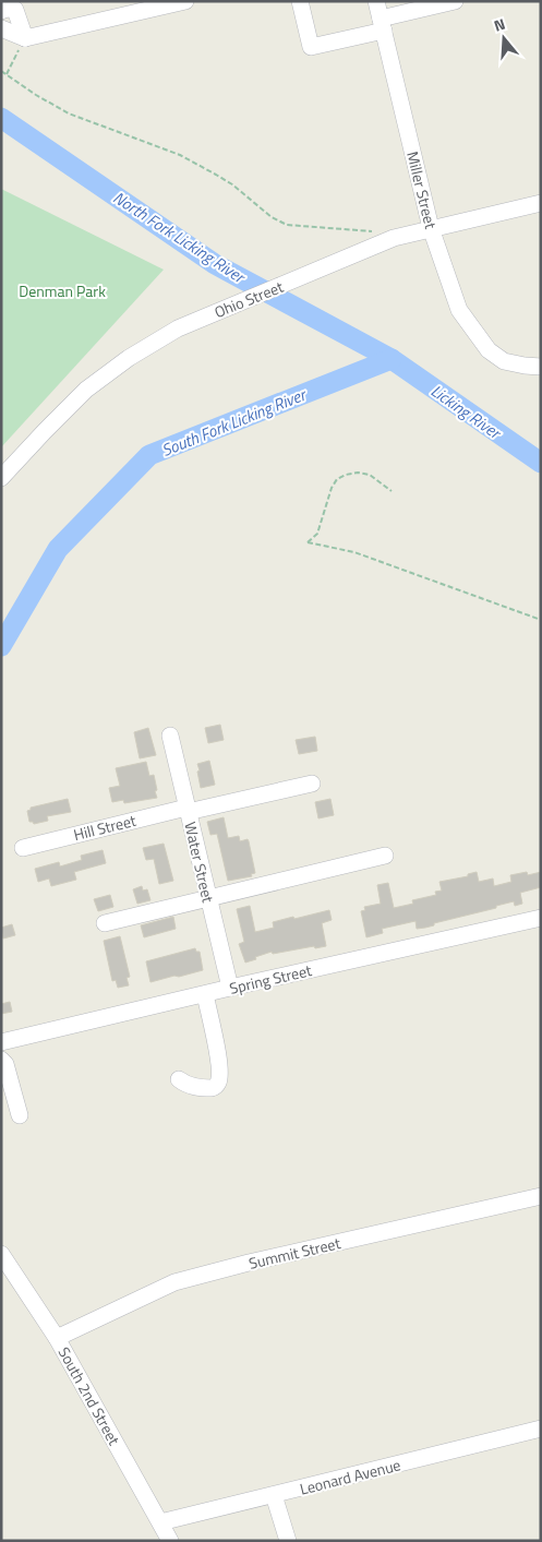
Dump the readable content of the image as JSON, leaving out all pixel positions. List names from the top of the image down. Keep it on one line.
{"streets":{"street":["Miller Street","Ohio Street","Hill Street","Water Street","Spring Street","Summit Street","South 2nd Street","Leonard Avenue"]},"crossings":[["Miller Street","Ohio Street"],["Hill Street","Water Street"],["Water Street","Spring Street"],["Summit Street","South 2nd Street"],["South 2nd Street","Leonard Avenue"]],"water":["North Fork Licking River","Licking River","South Fork Licking River"],"parks":["Denman Park"],"north":"top"}
